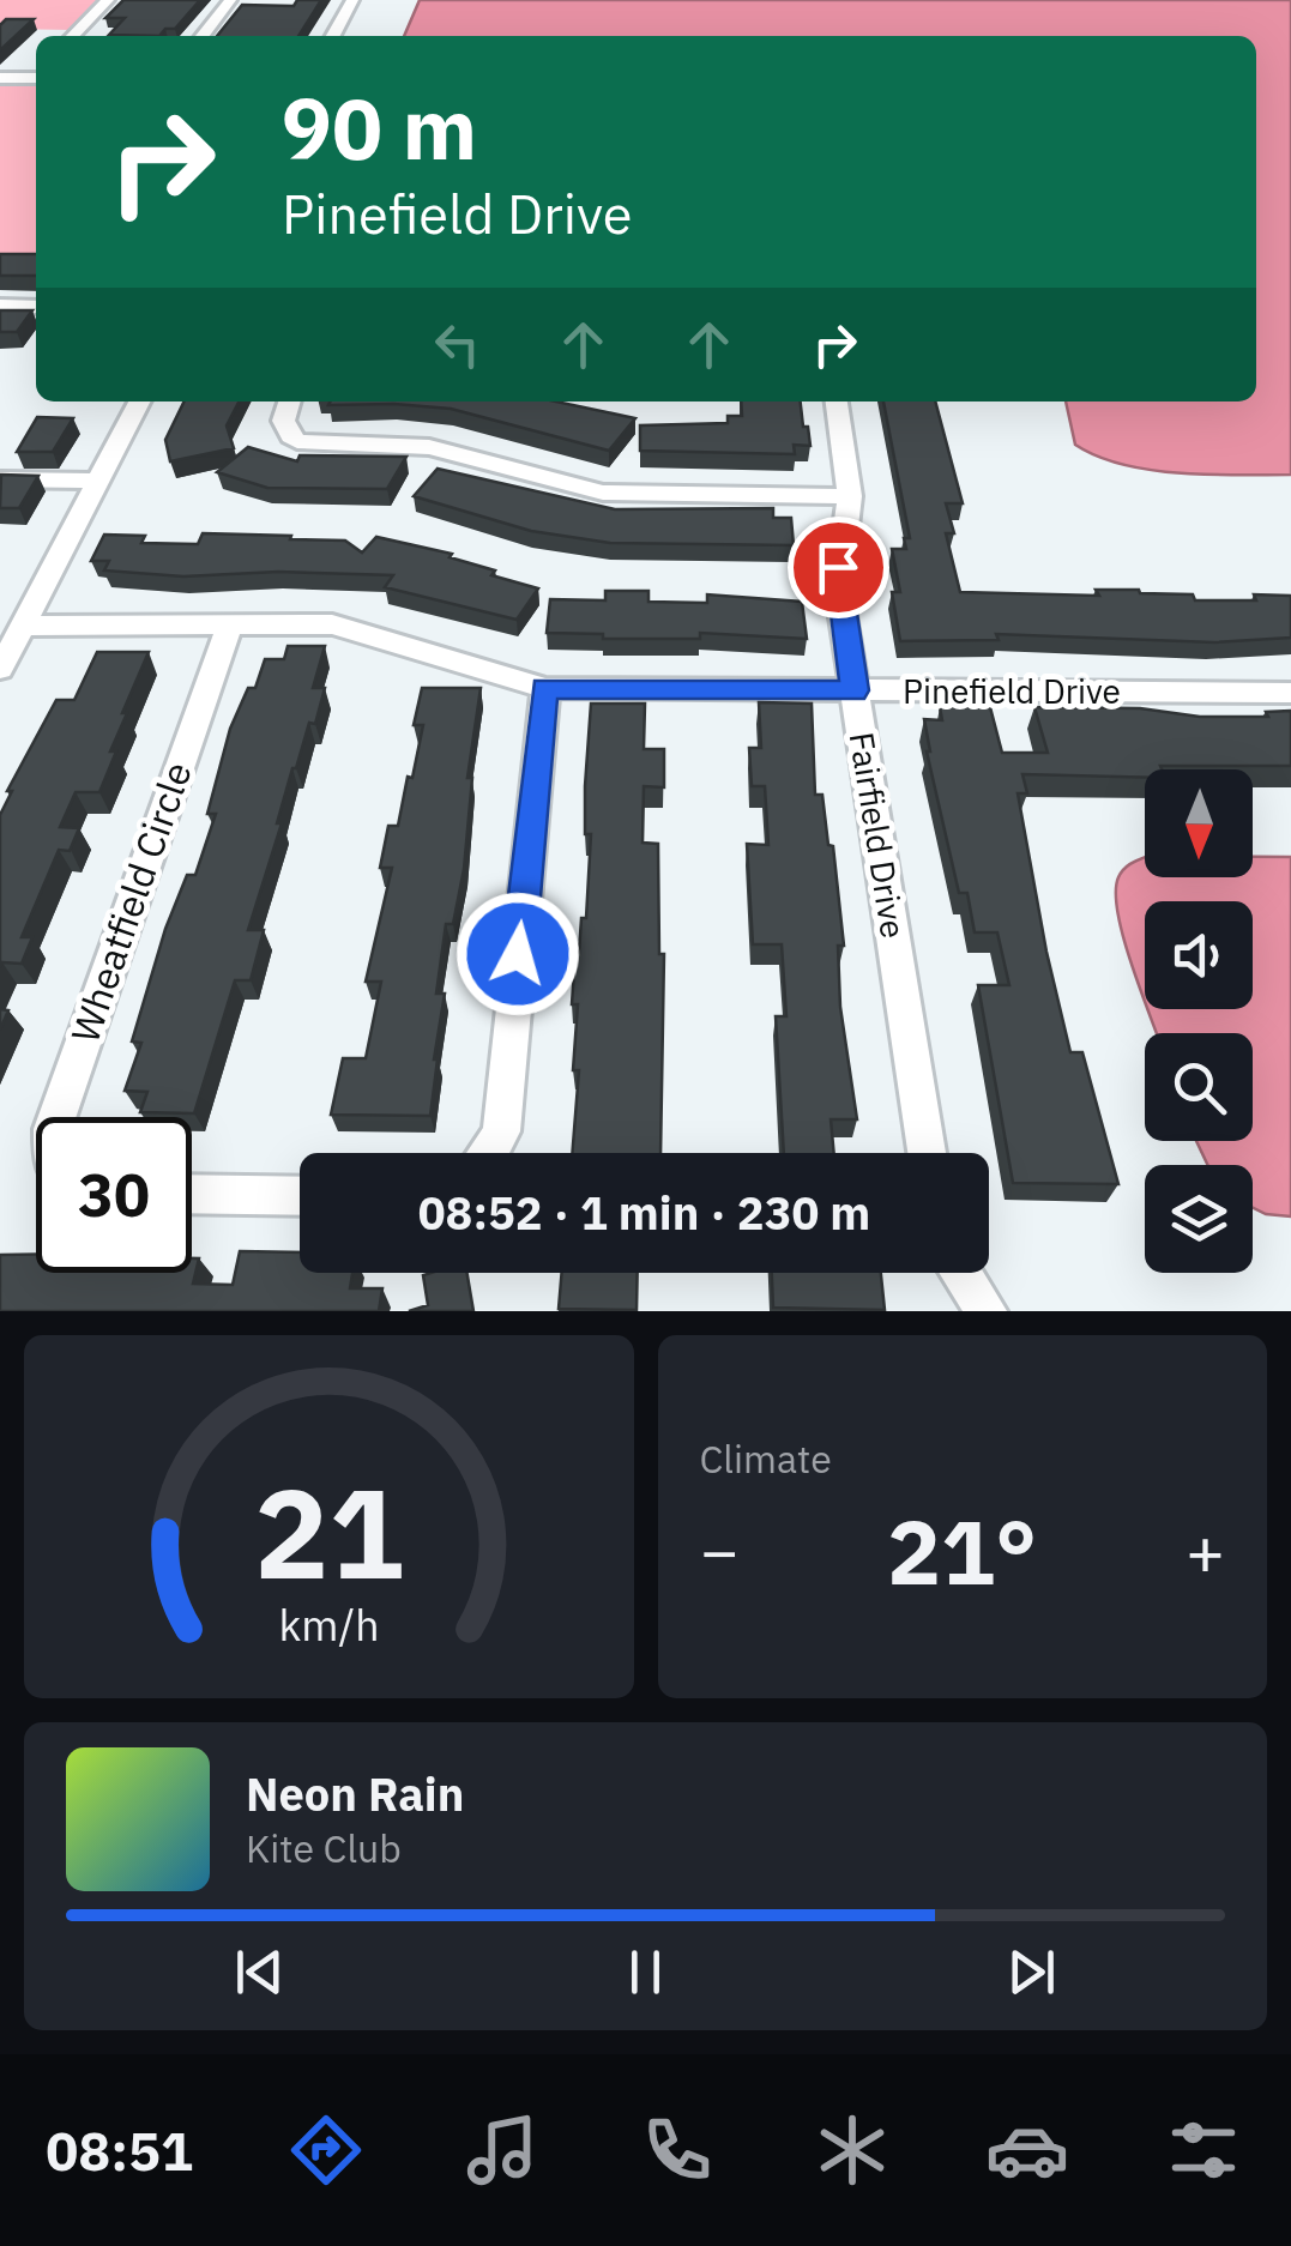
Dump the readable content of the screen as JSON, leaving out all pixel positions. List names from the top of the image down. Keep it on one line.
{"streets":{"street":["Pinefield Drive","Fairfield Drive","Wheatfield Circle"]},"crossings":[["Pinefield Drive","Fairfield Drive"],["Pinefield Drive","Wheatfield Circle"]],"north":"bottom","page":{"turn":["90 m","Pinefield Drive"],"limit":"30","trip":"08:52 · 1 min · 230 m","tile":"Climate","heat":["−","21°","+"],"song":["Neon Rain","Kite Club"],"tabs":"08:51","gauge":["21","km/h"]}}
